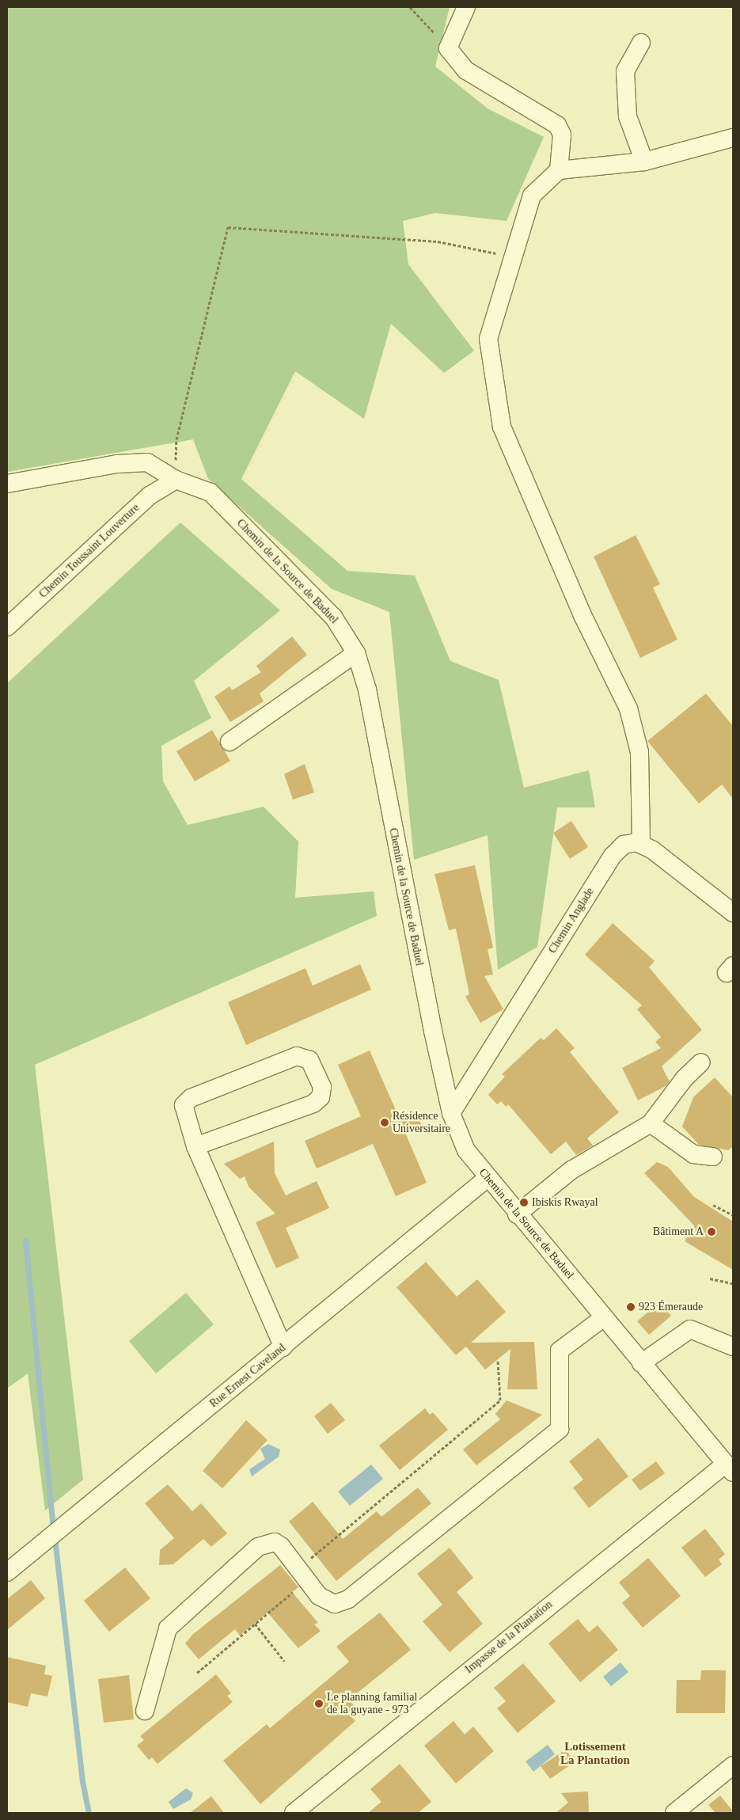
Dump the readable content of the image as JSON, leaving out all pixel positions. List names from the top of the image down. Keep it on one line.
{"streets":{"street":["Chemin Toussaint Louverture","Chemin de la Source de Baduel","Chemin Anglade","Rue Ernest Caveland","Impasse de la Plantation"]},"crossings":[["Chemin Toussaint Louverture","Chemin de la Source de Baduel"],["Chemin de la Source de Baduel","Chemin Anglade"],["Chemin de la Source de Baduel","Rue Ernest Caveland"],["Chemin de la Source de Baduel","Impasse de la Plantation"]],"districts":["Lotissement La Plantation"],"places":["Résidence Universitaire","Ibiskis Rwayal","Bâtiment A","923 Émeraude","Le planning familial de la guyane - 973"]}
